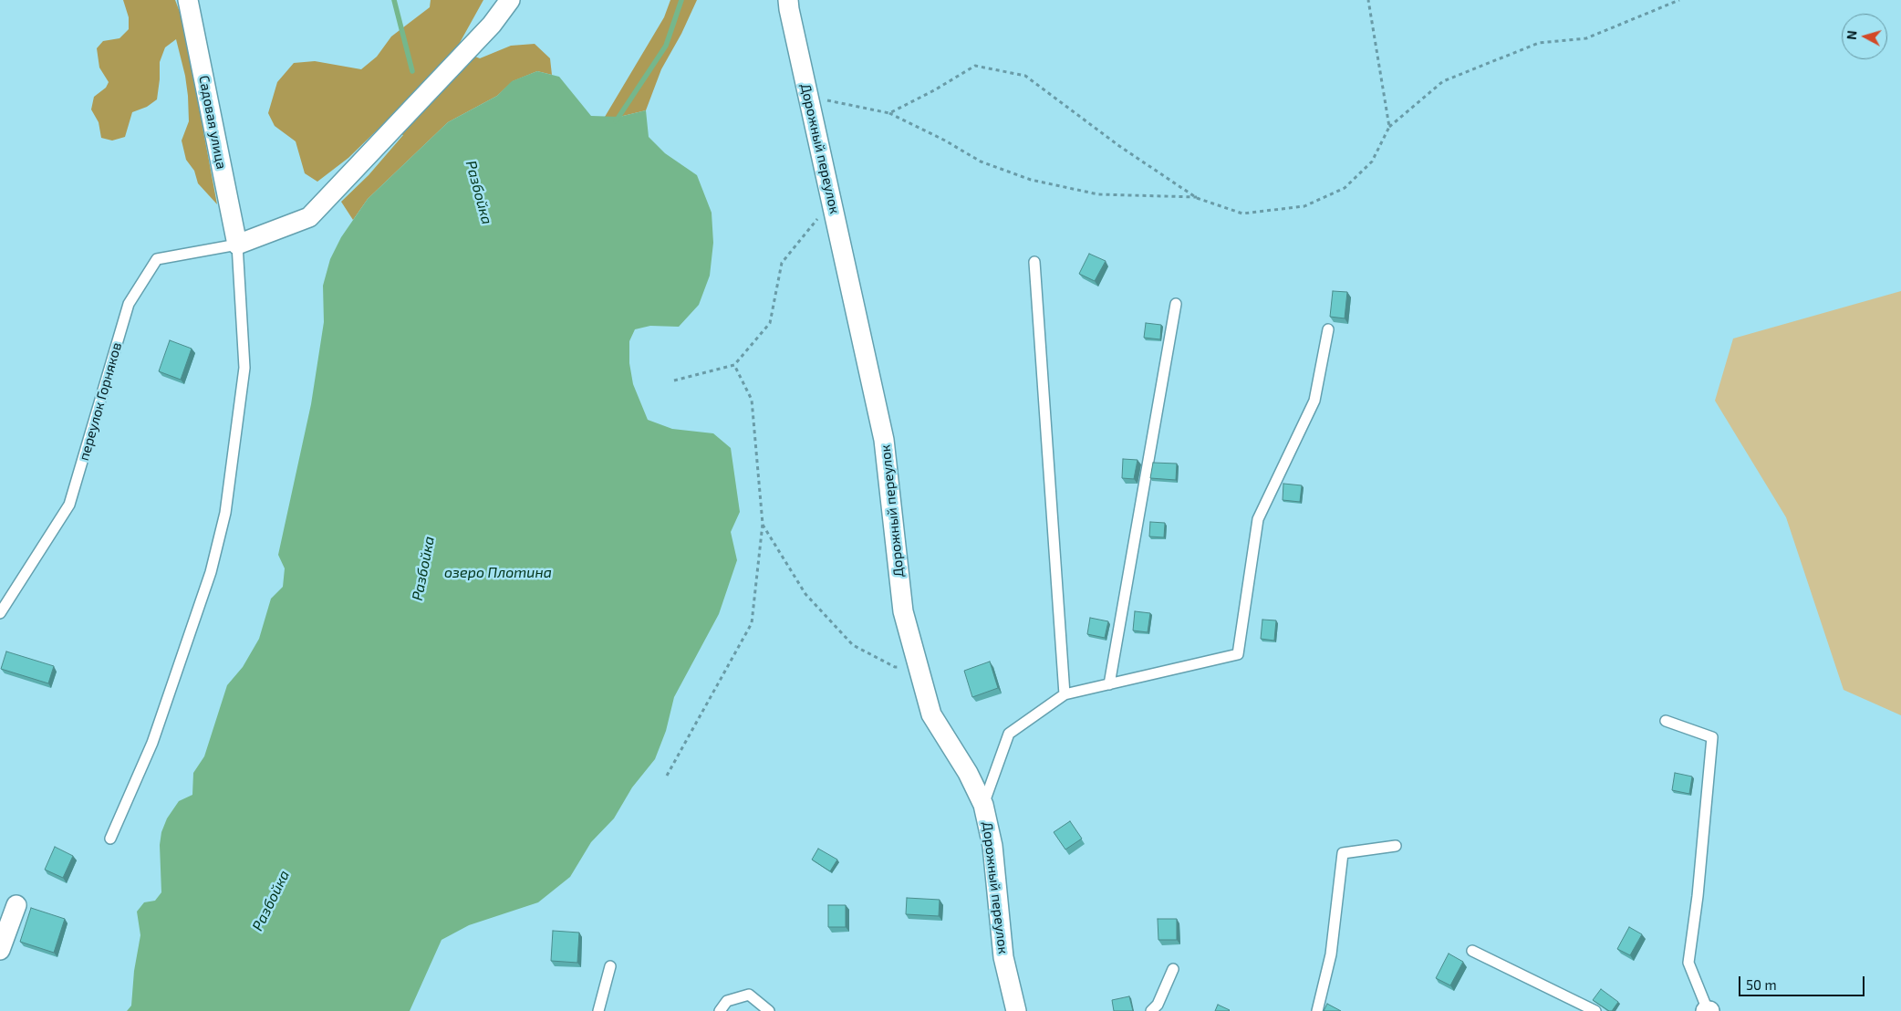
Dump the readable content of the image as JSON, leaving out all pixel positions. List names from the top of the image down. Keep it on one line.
{"streets":{"street":["Садовая улица","Дорожный переулок"],"lane":["переулок Горняков"]},"crossings":[["Садовая улица","переулок Горняков"]],"water":["Разбойка","озеро Плотина"],"scale_bar":"50 m","north":"left"}
